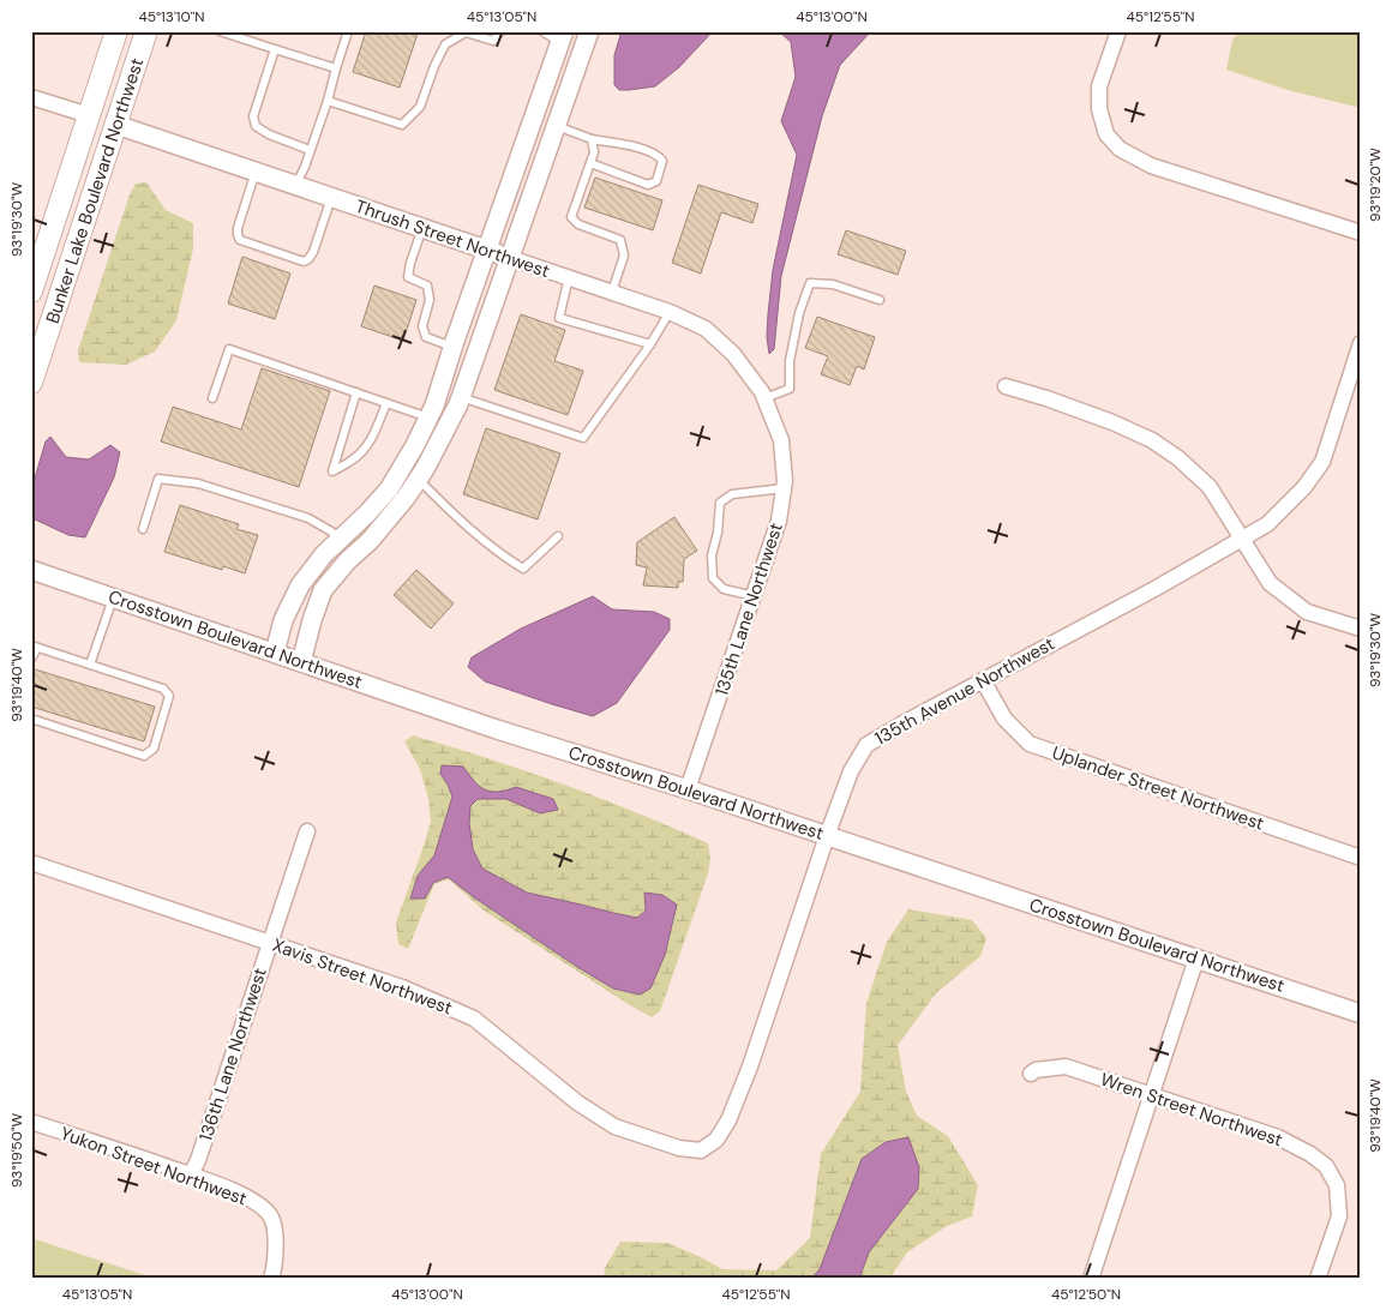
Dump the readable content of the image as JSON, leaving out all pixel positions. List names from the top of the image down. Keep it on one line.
{"streets":{"main road":["Bunker Lake Boulevard Northwest"],"street":["Thrush Street Northwest","135th Lane Northwest","Crosstown Boulevard Northwest","135th Avenue Northwest","Uplander Street Northwest","Xavis Street Northwest","136th Lane Northwest","Wren Street Northwest","Yukon Street Northwest"]},"crossings":[["Bunker Lake Boulevard Northwest","Thrush Street Northwest"],["Thrush Street Northwest","135th Lane Northwest"],["135th Lane Northwest","Crosstown Boulevard Northwest"],["Crosstown Boulevard Northwest","135th Avenue Northwest"],["135th Avenue Northwest","Uplander Street Northwest"],["135th Avenue Northwest","Xavis Street Northwest"],["Xavis Street Northwest","136th Lane Northwest"],["136th Lane Northwest","Yukon Street Northwest"]],"coordinates":["45°13'10\"N","45°13'05\"N","45°13'00\"N","45°12'55\"N","93°19'20\"W","93°19'30\"W","93°19'40\"W","93°19'50\"W","45°12'50\"N"]}
